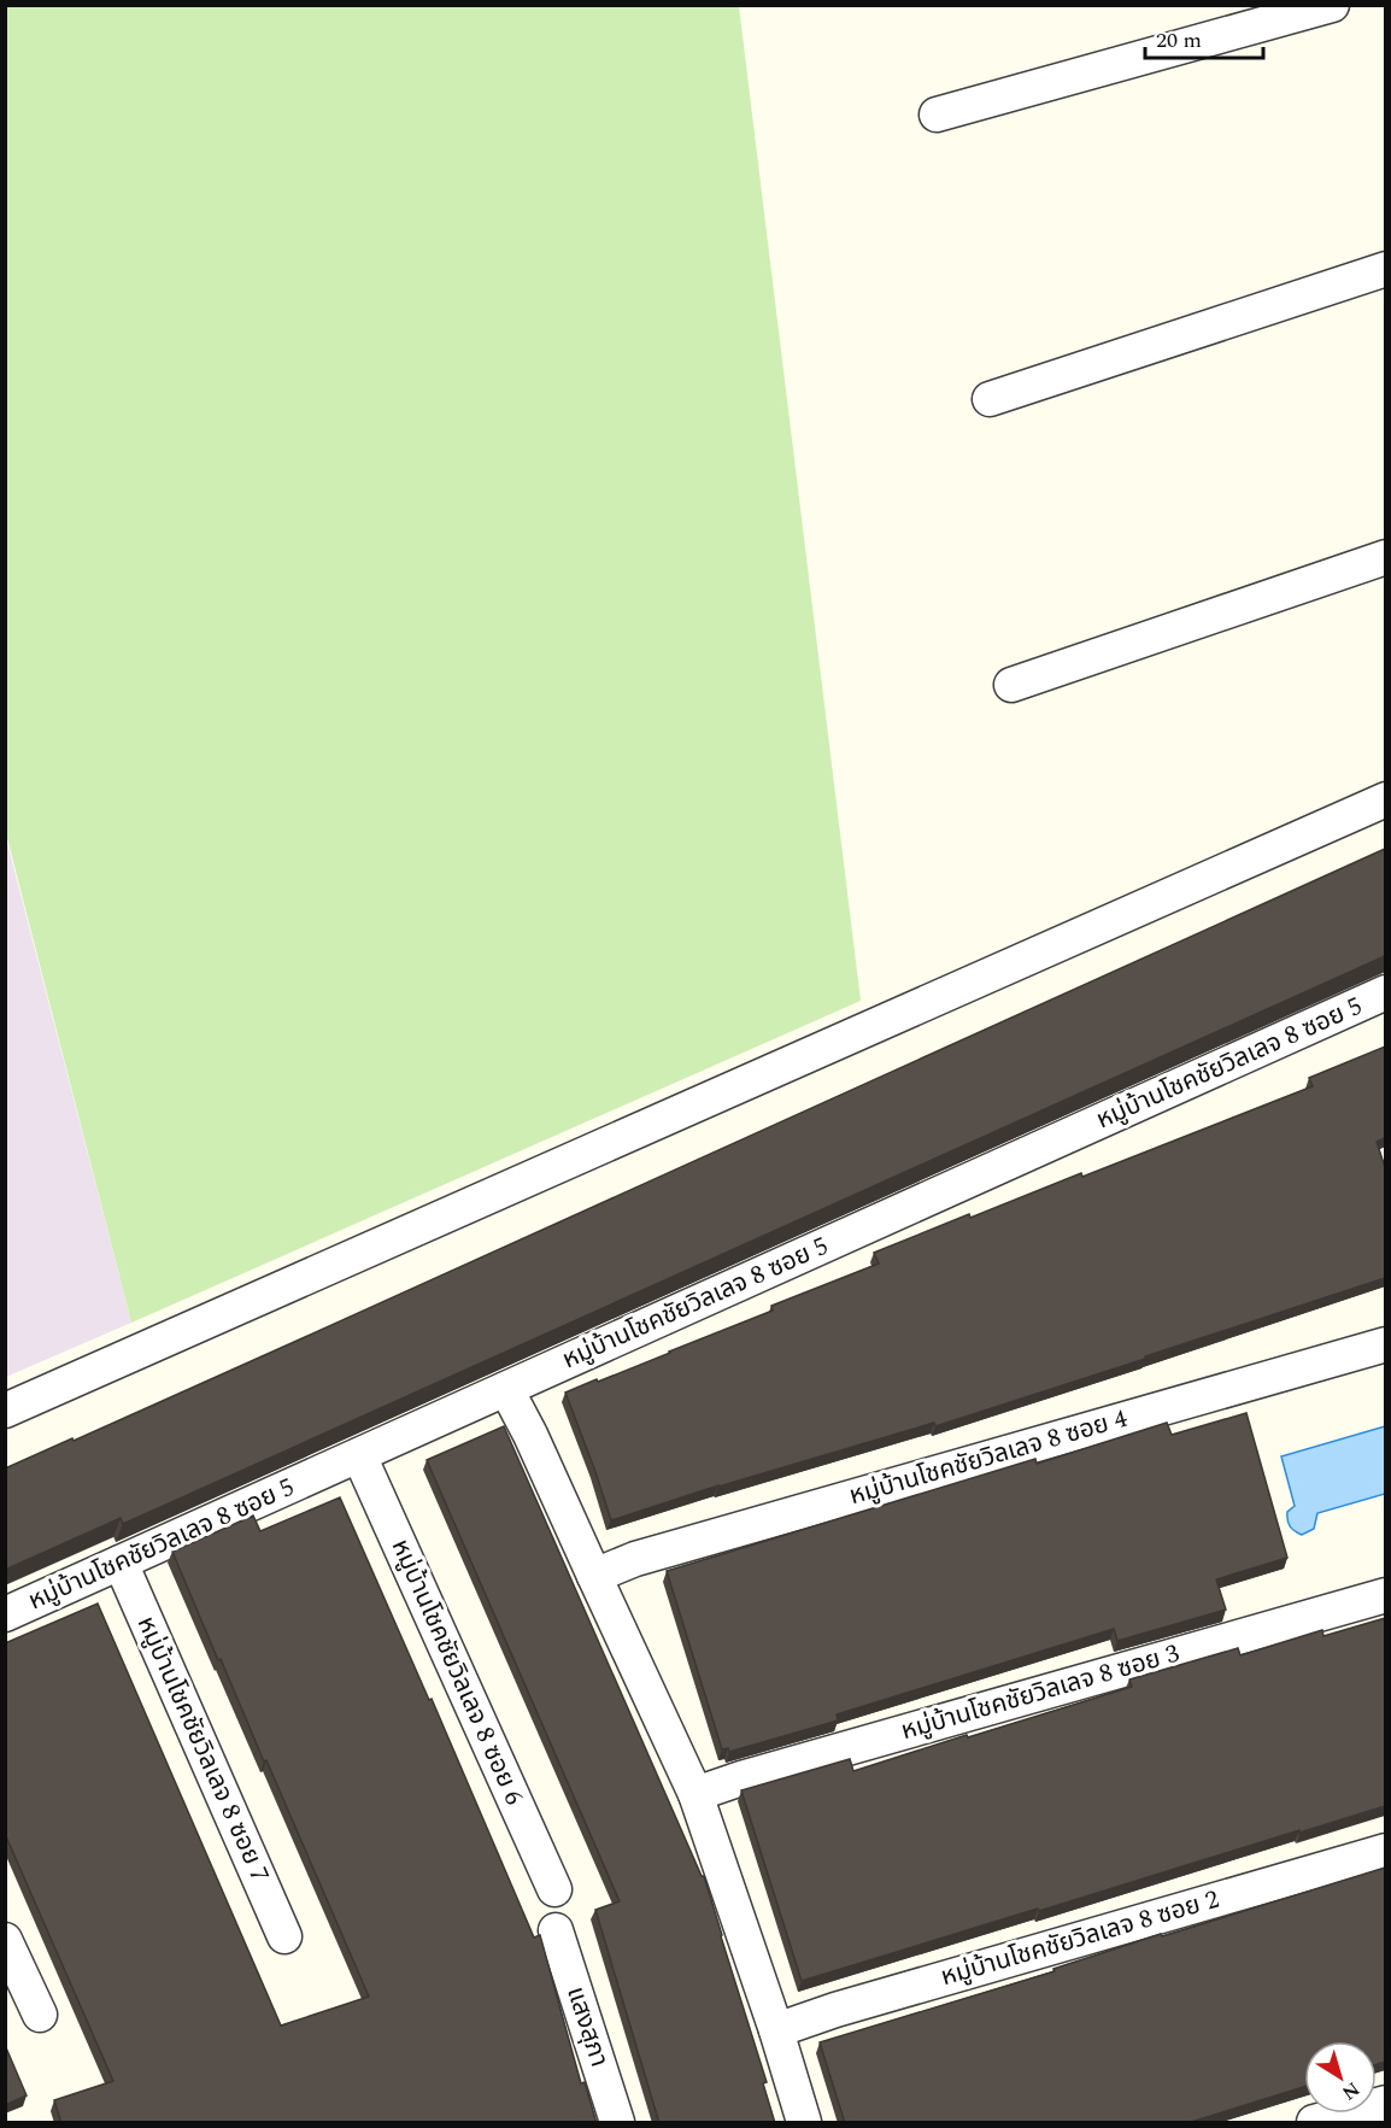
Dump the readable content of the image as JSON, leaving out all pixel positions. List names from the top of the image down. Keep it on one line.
{"streets":{"street":["หมู่บ้านโชคชัยวิลเลจ 8 ซอย 5","หมู่บ้านโชคชัยวิลเลจ 8 ซอย 4","หมู่บ้านโชคชัยวิลเลจ 8 ซอย 6","หมู่บ้านโชคชัยวิลเลจ 8 ซอย 3","หมู่บ้านโชคชัยวิลเลจ 8 ซอย 7","หมู่บ้านโชคชัยวิลเลจ 8 ซอย 2","แสงสุภา"]},"crossings":[["หมู่บ้านโชคชัยวิลเลจ 8 ซอย 5","หมู่บ้านโชคชัยวิลเลจ 8 ซอย 6"],["หมู่บ้านโชคชัยวิลเลจ 8 ซอย 5","หมู่บ้านโชคชัยวิลเลจ 8 ซอย 7"]],"scale_bar":"20 m","north":"bottom right"}
